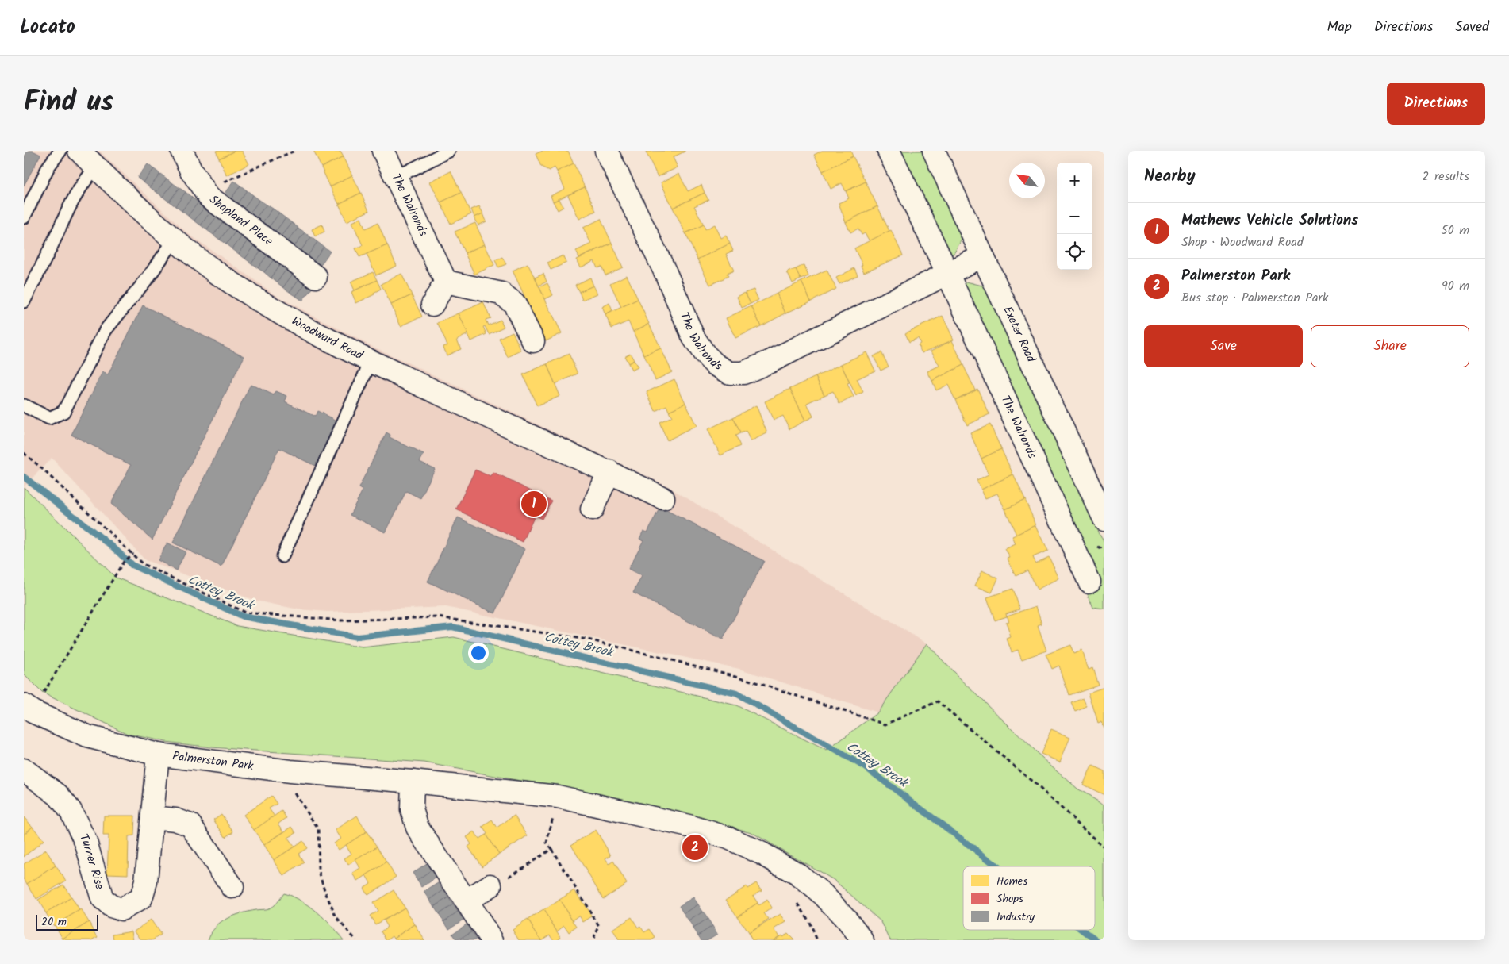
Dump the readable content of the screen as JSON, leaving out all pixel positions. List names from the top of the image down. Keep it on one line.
{"streets":{"street":["The Walronds","Shapland Place","Exeter Road","Woodward Road","Palmerston Park","Turner Rise"]},"crossings":[["The Walronds","Exeter Road"],["Palmerston Park","Turner Rise"]],"water":["Cottey Brook"],"legend":["Homes","Shops","Industry"],"scale_bar":"20 m","north":"top left","page":{"header":"Locato","nav":["Map","Directions","Saved"],"title":"Find us","buttons":["Directions",["Save","Share"]],"heading":["Nearby","2 results"],"map_buttons":["+","−"],"list":[{"mark":"1","name":"Mathews Vehicle Solutions","note":"Shop · Woodward Road","value":"50 m"},{"mark":"2","name":"Palmerston Park","note":"Bus stop · Palmerston Park","value":"90 m"}],"pins":["1","2"],"scale":"20 m"}}
